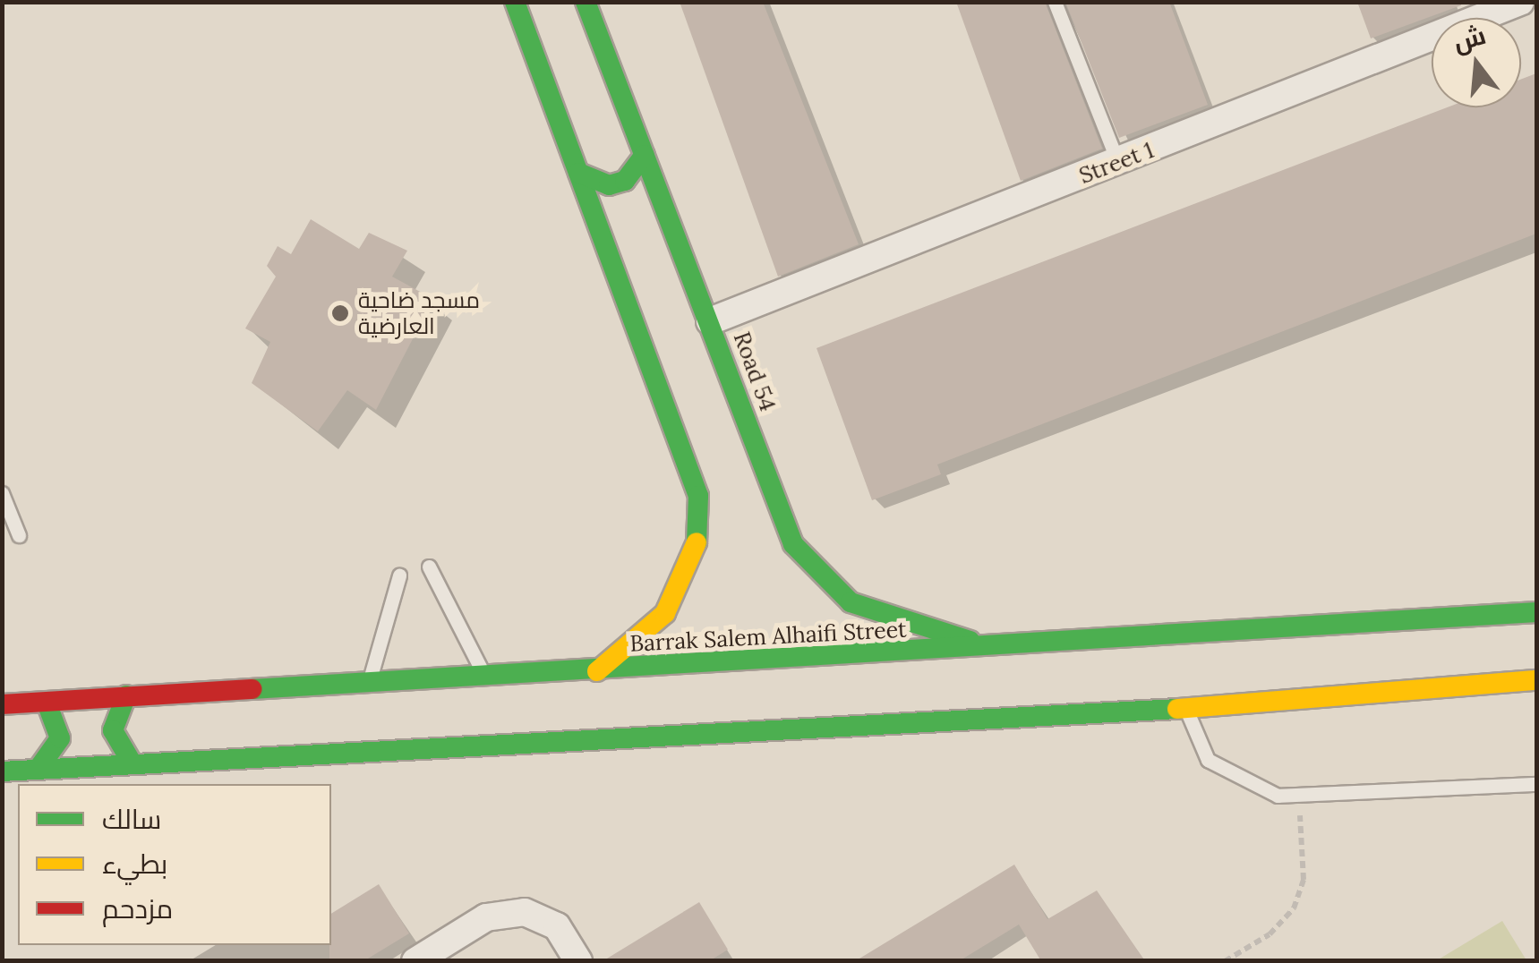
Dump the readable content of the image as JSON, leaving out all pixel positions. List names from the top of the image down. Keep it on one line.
{"streets":{"main road":["Road 54","Barrak Salem Alhaifi Street"],"street":["Street 1"]},"crossings":[["Street 1","Road 54"],["Road 54","Barrak Salem Alhaifi Street"]],"places":["مسجد ضاحية العارضية"],"legend":["سالك","بطيء","مزدحم"],"north":"top"}
